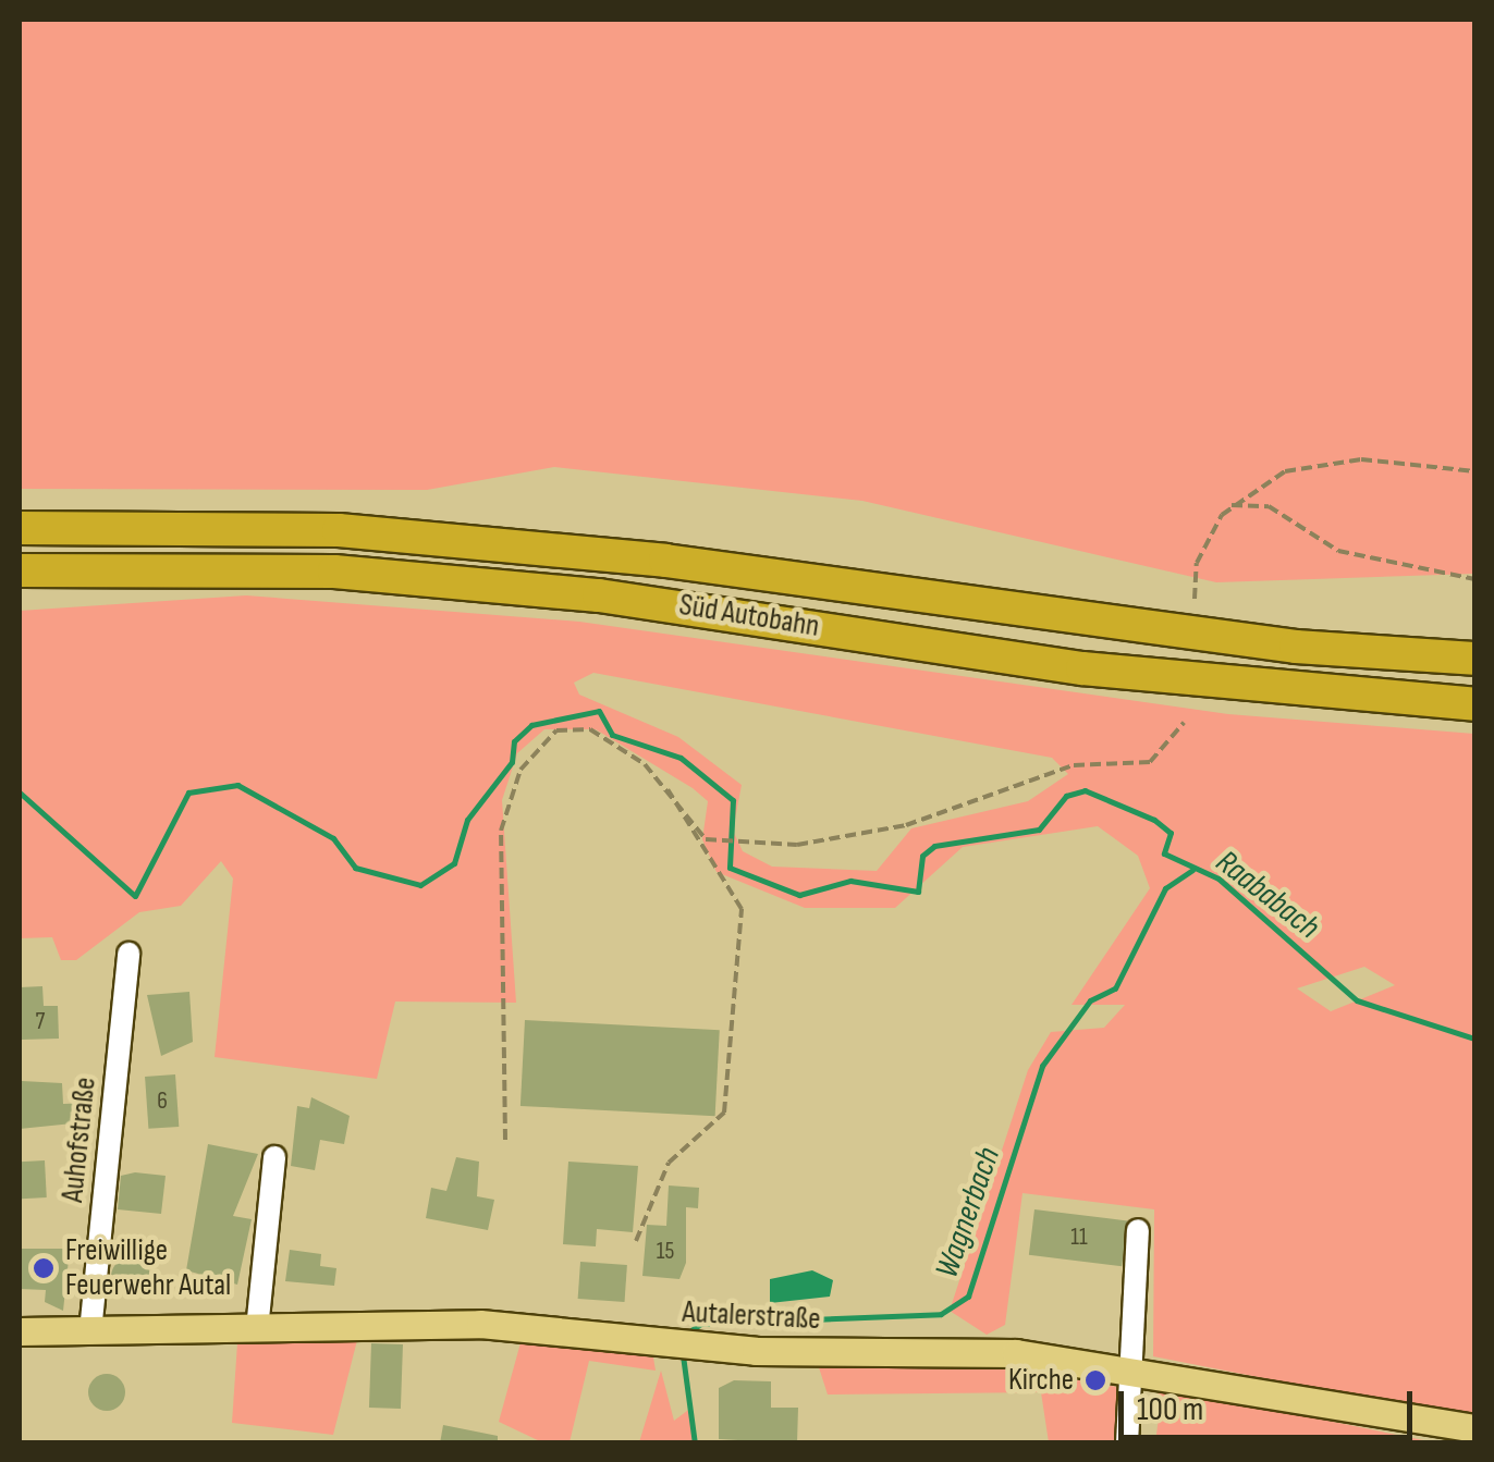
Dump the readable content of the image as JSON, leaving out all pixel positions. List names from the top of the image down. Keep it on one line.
{"streets":{"highway":["Süd Autobahn"],"main road":["Autalerstraße"],"street":["Auhofstraße"]},"crossings":[["Auhofstraße","Autalerstraße"]],"water":["Raababach","Wagnerbach"],"places":["Freiwillige Feuerwehr Autal","Kirche"],"house_numbers":["7","6","11","15"],"scale_bar":"100 m"}
